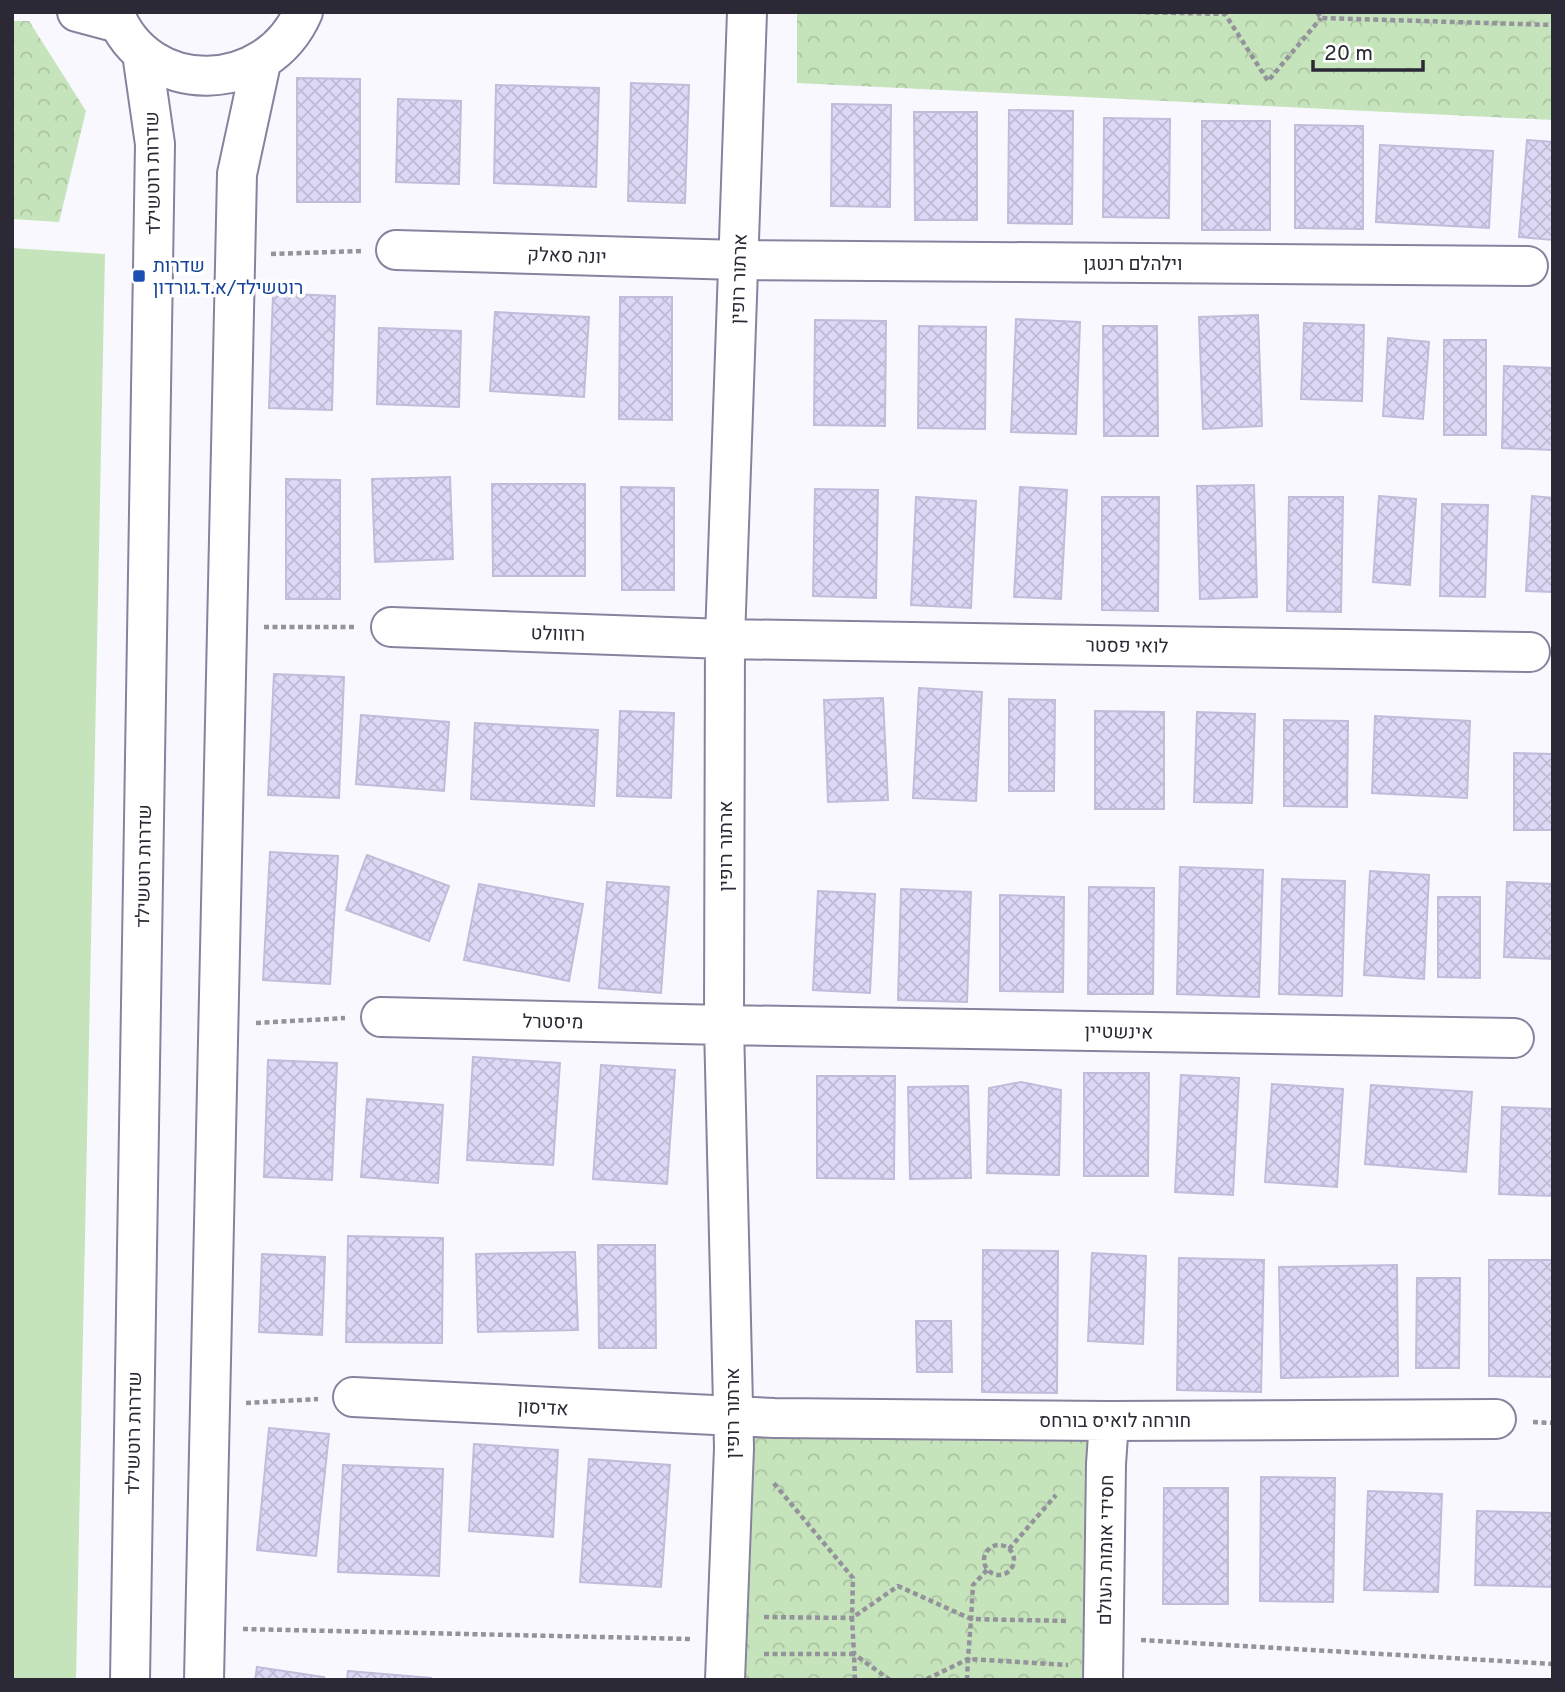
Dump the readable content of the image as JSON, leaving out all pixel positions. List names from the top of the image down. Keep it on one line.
{"streets":{"street":["שדרות רוטשילד","יונה סאלק","וילהלם רנטגן","ארתור רופין","רוזוולט","לואי פסטר","מיסטרל","אינשטיין","אדיסון","חורחה לואיס בורחס","חסידי אומות העולם"]},"crossings":[["יונה סאלק","וילהלם רנטגן"],["יונה סאלק","ארתור רופין"],["וילהלם רנטגן","ארתור רופין"],["ארתור רופין","רוזוולט"],["ארתור רופין","לואי פסטר"],["ארתור רופין","מיסטרל"],["ארתור רופין","אינשטיין"],["ארתור רופין","אדיסון"],["ארתור רופין","חורחה לואיס בורחס"],["רוזוולט","לואי פסטר"],["מיסטרל","אינשטיין"],["אדיסון","חורחה לואיס בורחס"],["חורחה לואיס בורחס","חסידי אומות העולם"]],"places":{"transit":["שדרות רוטשילד/א.ד.גורדון"]},"scale_bar":"20 m"}
